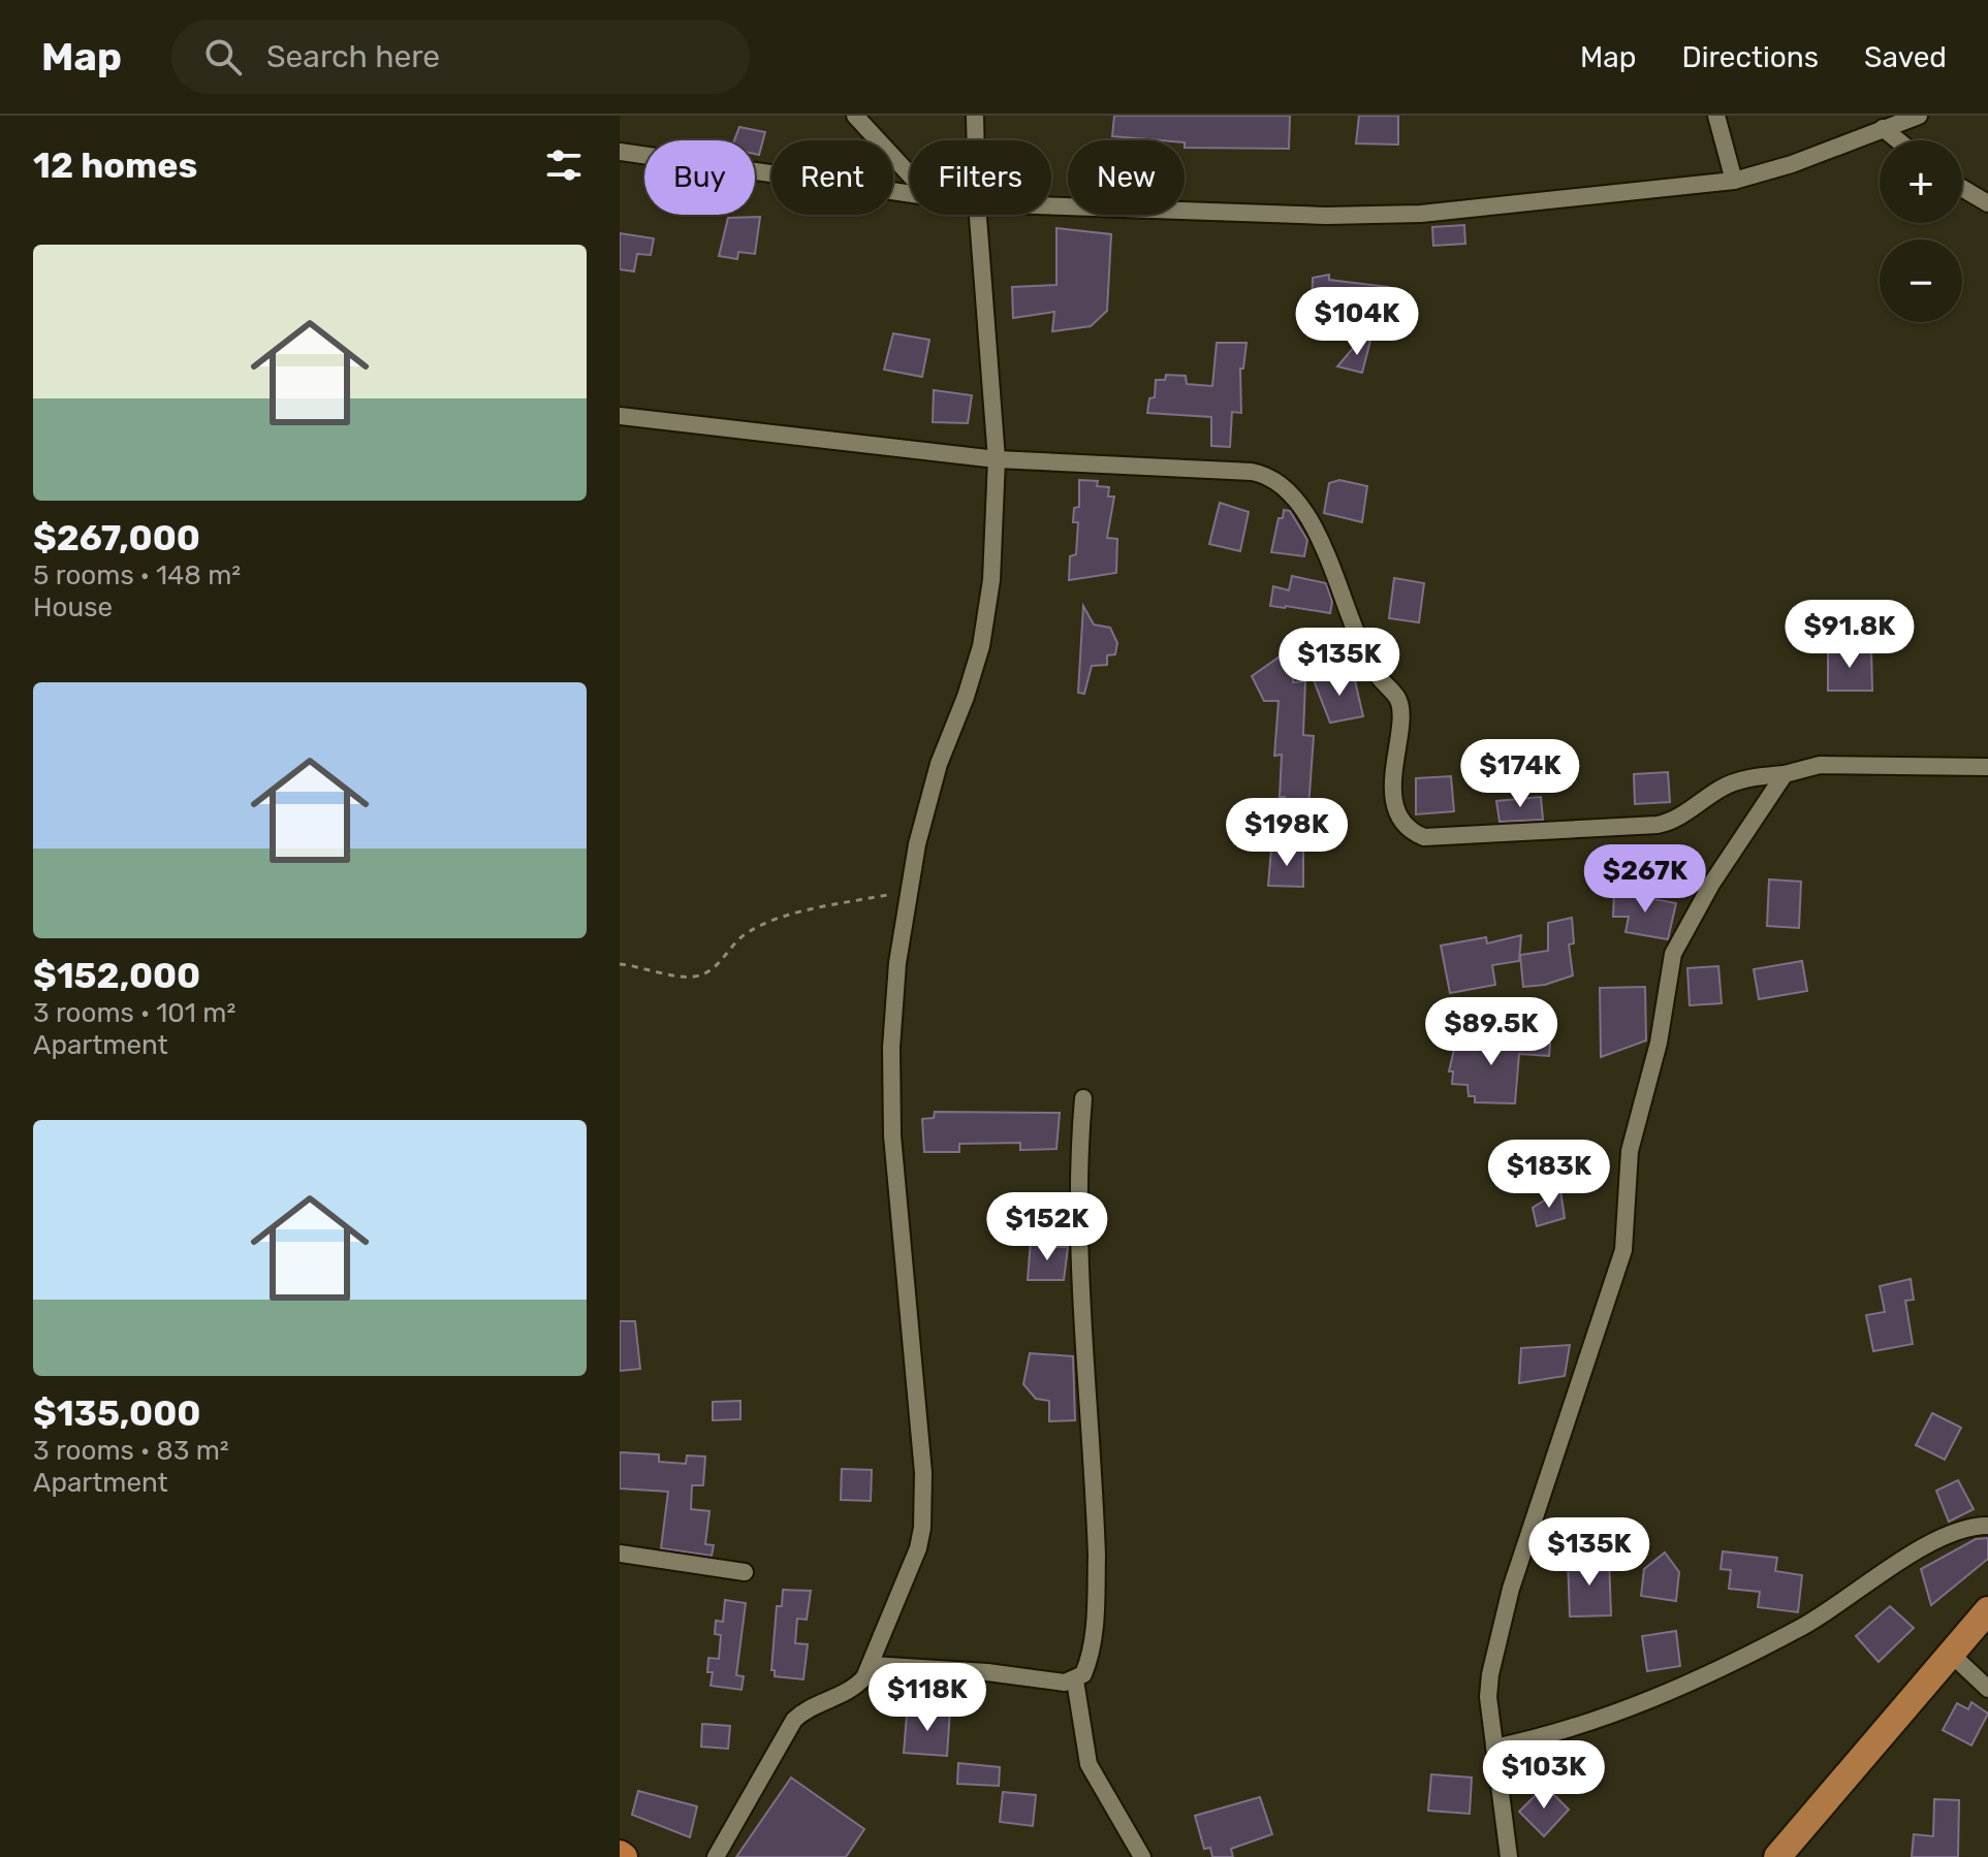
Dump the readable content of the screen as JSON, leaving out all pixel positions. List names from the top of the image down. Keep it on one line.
{"page":{"header":"Map","search":"Search here","nav":["Map","Directions","Saved"],"heading":"12 homes","map_buttons":["+","−"],"chip":["Buy","Rent","Filters","New"],"list":[{"name":"$267,000","note":"5 rooms · 148 m² · House"},{"name":"$152,000","note":"3 rooms · 101 m² · Apartment"},{"name":"$135,000","note":"3 rooms · 83 m² · Apartment"}],"price":["$104K","$91.8K","$135K","$174K","$198K","$267K","$89.5K","$183K","$152K","$135K","$118K","$103K"]}}
